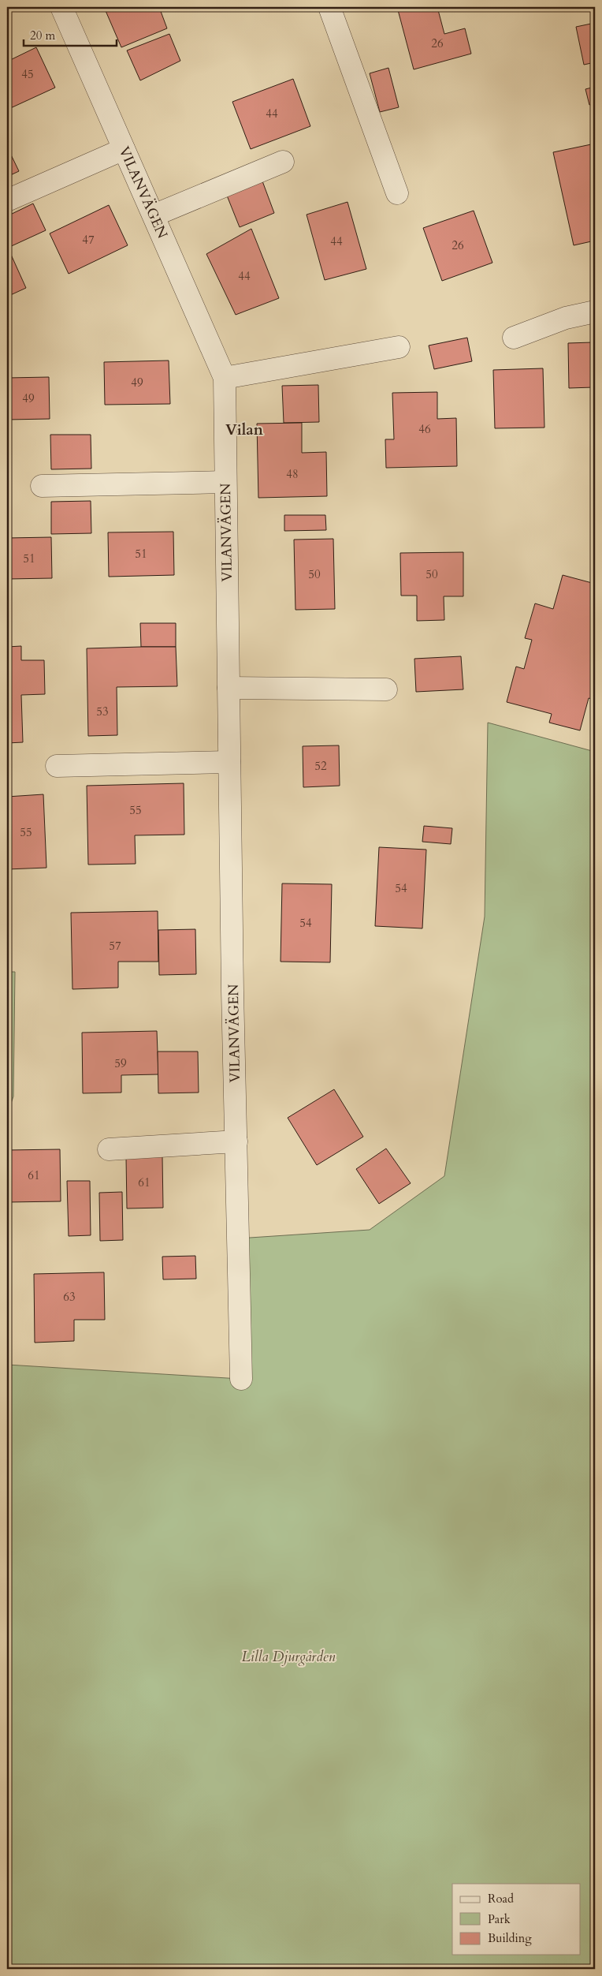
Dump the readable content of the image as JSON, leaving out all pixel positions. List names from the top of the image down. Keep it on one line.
{"streets":{"street":["VILANVÄGEN"]},"districts":["Vilan"],"parks":["Lilla Djurgården"],"house_numbers":["26","45","44","47","44","26","44","49","49","46","48","51","51","50","50","53","52","55","55","54","54","57","59","61","61","63"],"legend":["Road","Park","Building"],"scale_bar":"20 m"}
